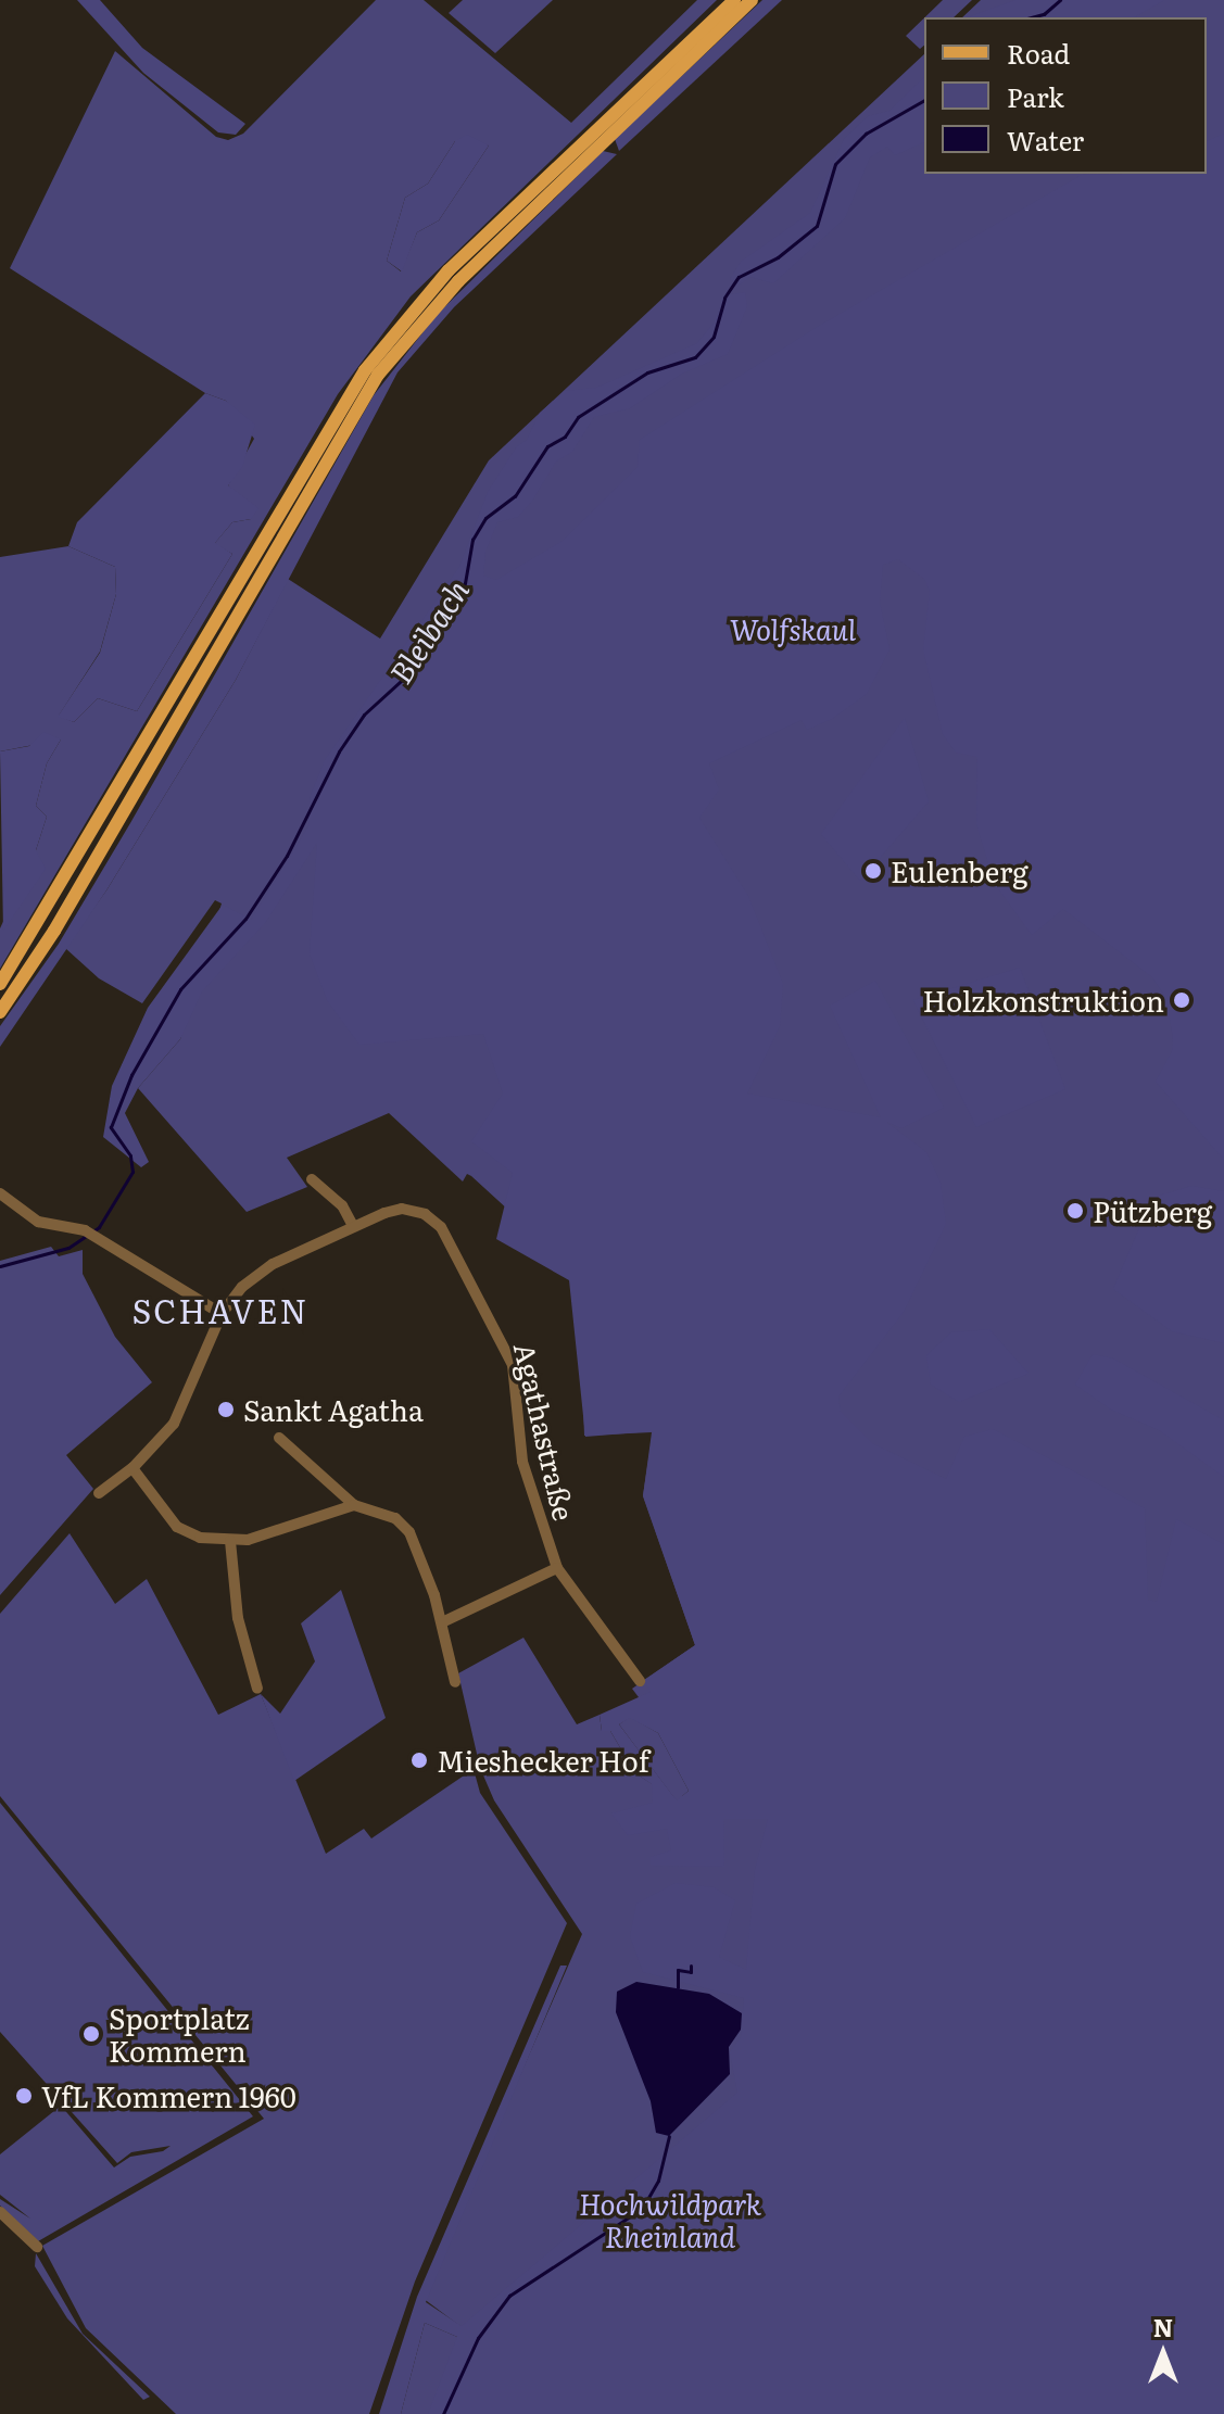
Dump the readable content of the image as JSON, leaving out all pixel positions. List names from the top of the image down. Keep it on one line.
{"streets":{"street":["Agathastraße"]},"districts":["SCHAVEN"],"water":["Bleibach"],"parks":["Wolfskaul","Hochwildpark Rheinland"],"places":["Eulenberg","Holzkonstruktion","Pützberg","Sankt Agatha","Mieshecker Hof","Sportplatz Kommern","VfL Kommern 1960"],"legend":["Road","Park","Water"],"north":"top"}
